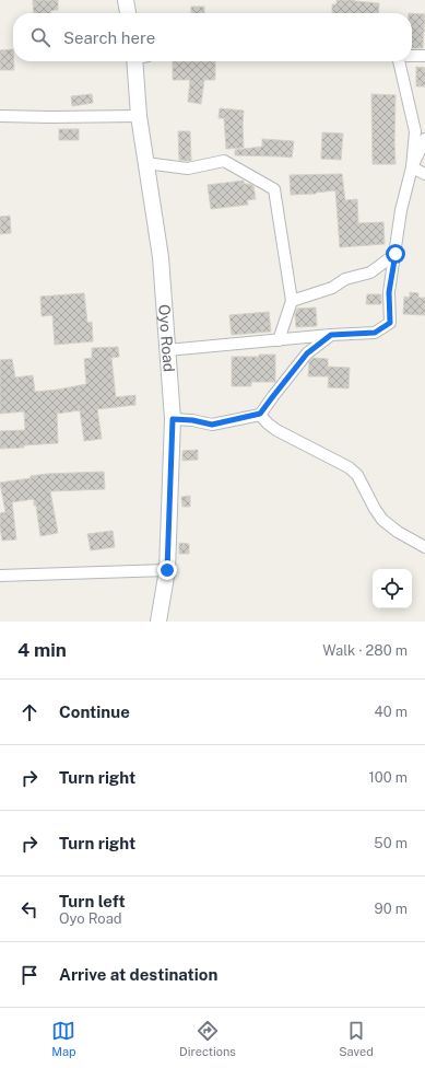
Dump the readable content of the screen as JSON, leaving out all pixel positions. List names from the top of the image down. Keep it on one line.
{"streets":{"street":["Oyo Road"]},"page":{"search":"Search here","heading":["4 min","Walk · 280 m"],"list":[["Continue","40 m"],["Turn right","100 m"],["Turn right","50 m"],["Turn left","Oyo Road","90 m"],"Arrive at destination"],"nav":["Map","Directions","Saved"]}}
